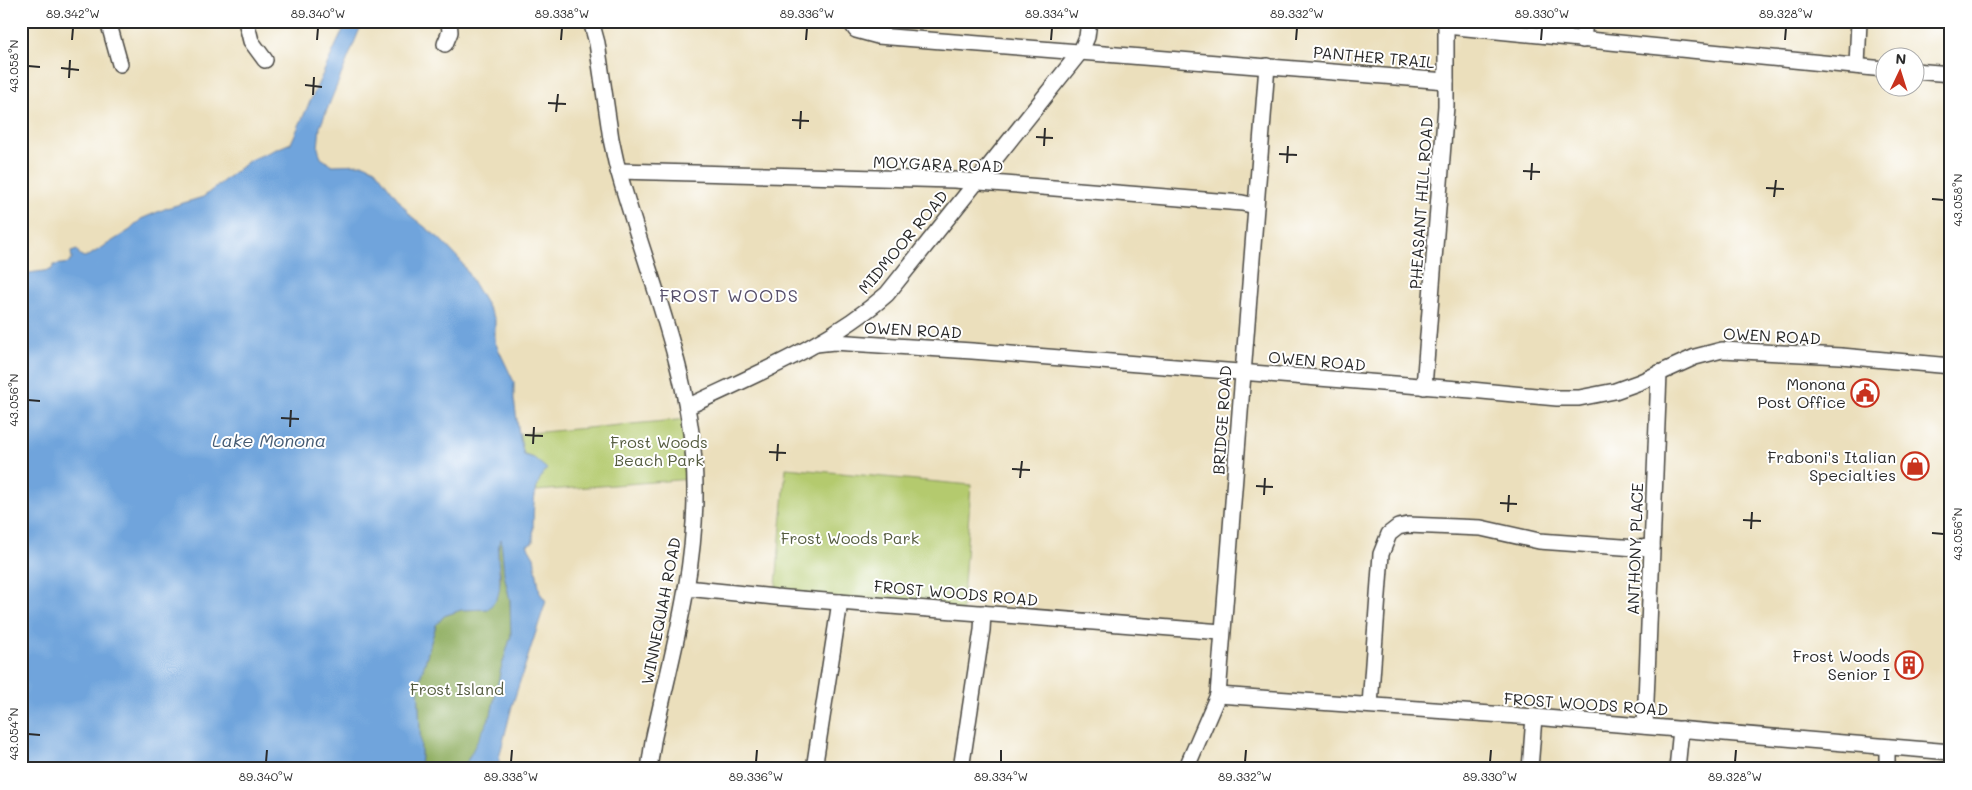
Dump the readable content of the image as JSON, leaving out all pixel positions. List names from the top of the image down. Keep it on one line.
{"streets":{"street":["PANTHER TRAIL","MOYGARA ROAD","PHEASANT HILL ROAD","MIDMOOR ROAD","OWEN ROAD","BRIDGE ROAD","ANTHONY PLACE","FROST WOODS ROAD","WINNEQUAH ROAD"]},"crossings":[["PANTHER TRAIL","PHEASANT HILL ROAD"],["PANTHER TRAIL","MIDMOOR ROAD"],["PANTHER TRAIL","BRIDGE ROAD"],["MOYGARA ROAD","MIDMOOR ROAD"],["MOYGARA ROAD","BRIDGE ROAD"],["MOYGARA ROAD","WINNEQUAH ROAD"],["PHEASANT HILL ROAD","OWEN ROAD"],["MIDMOOR ROAD","OWEN ROAD"],["OWEN ROAD","BRIDGE ROAD"],["OWEN ROAD","ANTHONY PLACE"],["OWEN ROAD","WINNEQUAH ROAD"],["BRIDGE ROAD","FROST WOODS ROAD"],["ANTHONY PLACE","FROST WOODS ROAD"],["FROST WOODS ROAD","WINNEQUAH ROAD"]],"districts":["FROST WOODS"],"water":["Lake Monona"],"parks":["Frost Woods Beach Park","Frost Woods Park","Frost Island"],"places":{"public building":["Monona Post Office"],"shop":["Fraboni's Italian Specialties"],"building":["Frost Woods Senior I"]},"north":"top","coordinates":["89.342°W","89.340°W","89.338°W","89.336°W","89.334°W","89.332°W","89.330°W","89.328°W","43.058°N","43.056°N","43.054°N"]}
